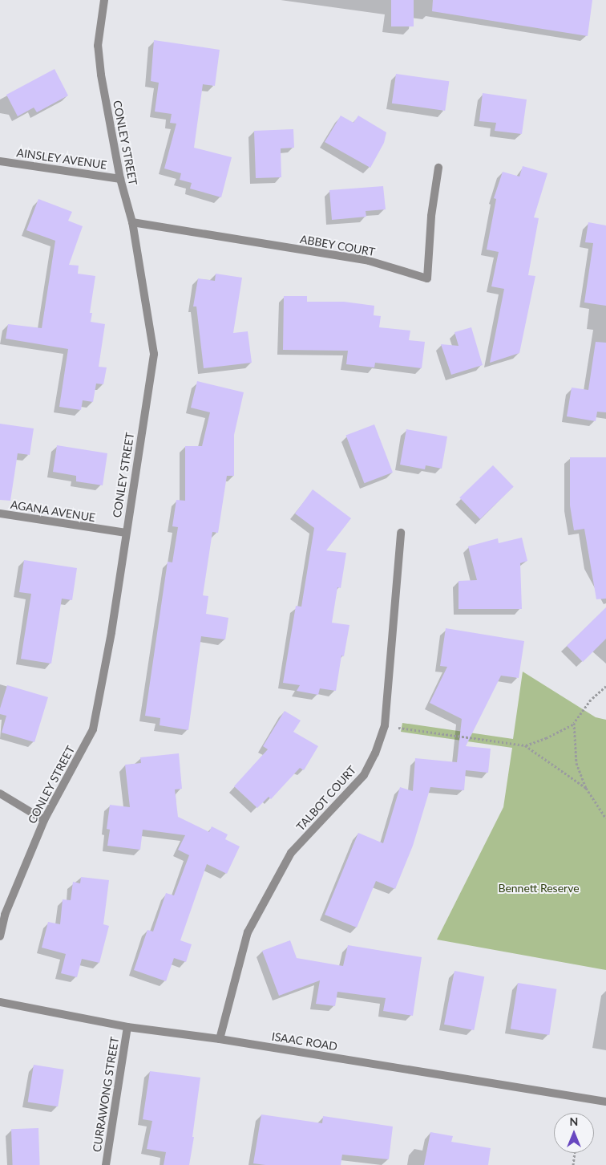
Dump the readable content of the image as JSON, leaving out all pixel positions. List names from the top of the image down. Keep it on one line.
{"streets":{"street":["CONLEY STREET","AINSLEY AVENUE","ABBEY COURT","AGANA AVENUE","TALBOT COURT","ISAAC ROAD","CURRAWONG STREET"]},"crossings":[["CONLEY STREET","AINSLEY AVENUE"],["CONLEY STREET","ABBEY COURT"],["CONLEY STREET","AGANA AVENUE"],["TALBOT COURT","ISAAC ROAD"],["ISAAC ROAD","CURRAWONG STREET"]],"parks":["Bennett Reserve"],"north":"top"}
